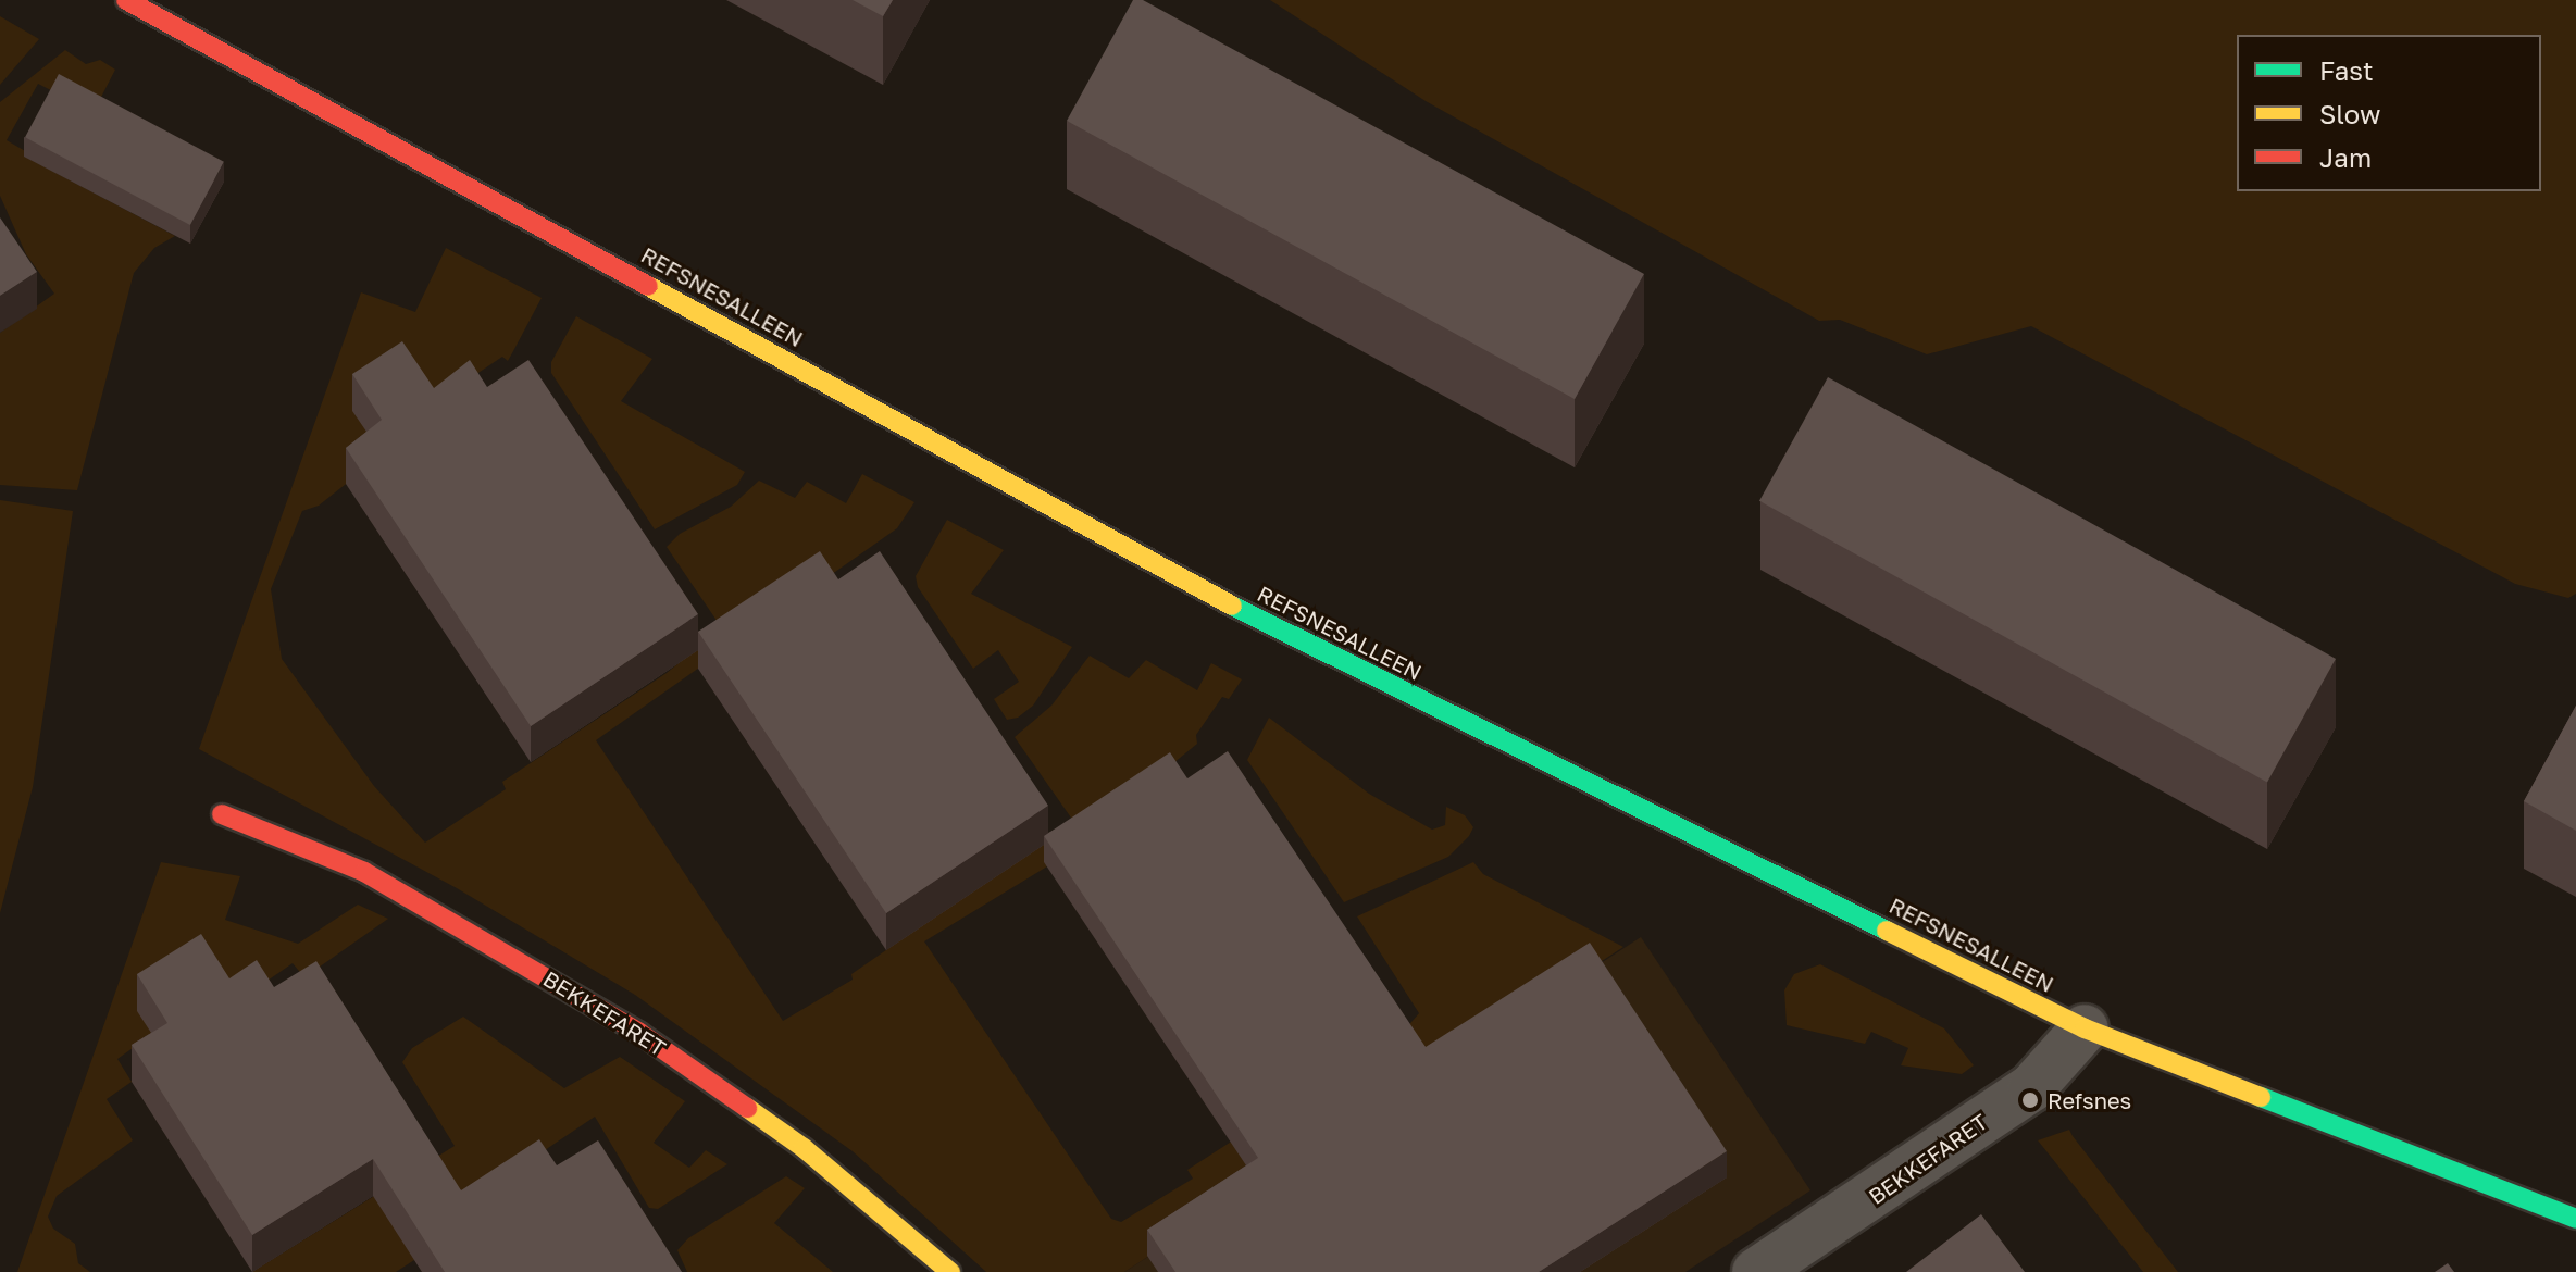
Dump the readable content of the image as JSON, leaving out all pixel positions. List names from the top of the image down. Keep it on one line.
{"streets":{"street":["REFSNESALLEEN","BEKKEFARET"]},"crossings":[["REFSNESALLEEN","BEKKEFARET"]],"places":["Refsnes"],"legend":["Fast","Slow","Jam"]}
